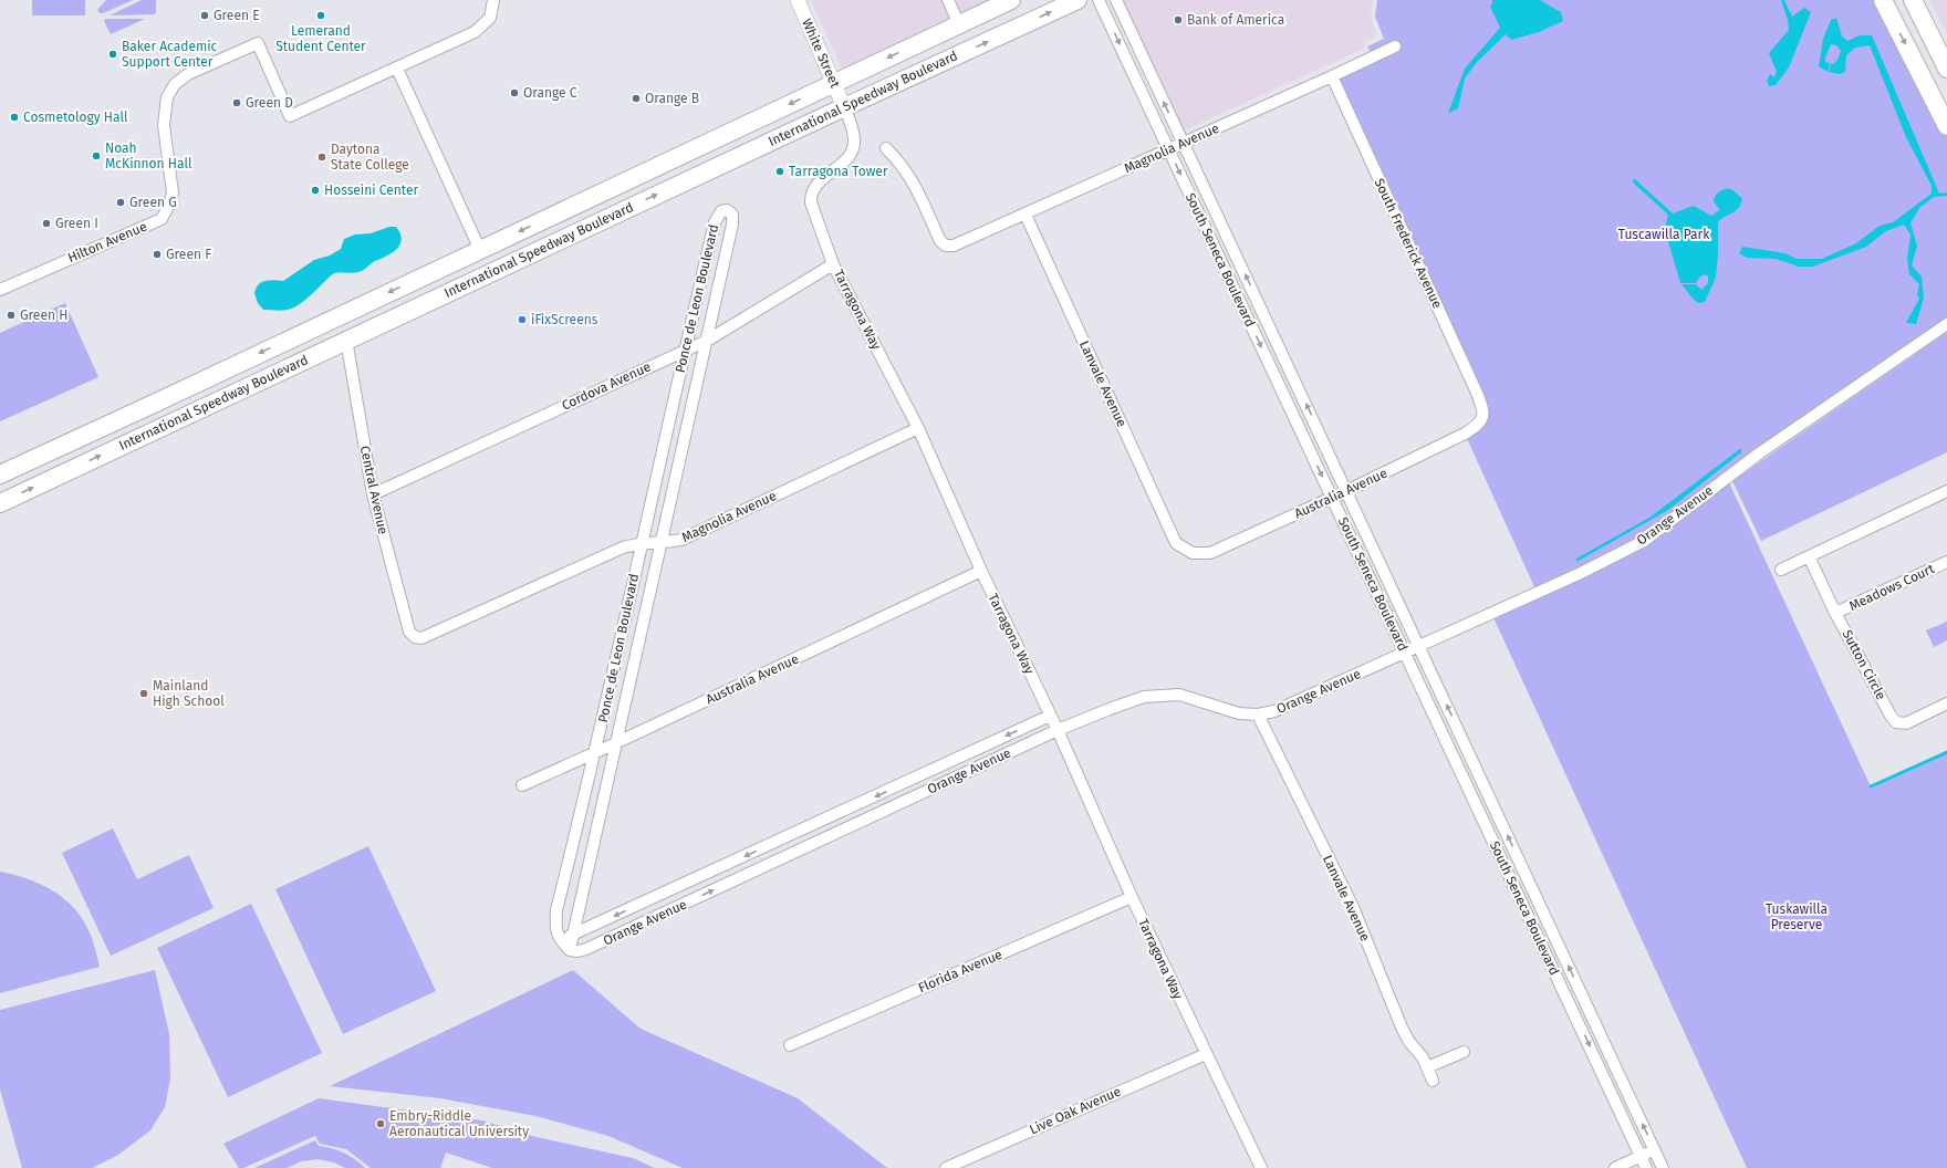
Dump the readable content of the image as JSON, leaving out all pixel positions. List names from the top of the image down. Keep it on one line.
{"streets":{"main road":["International Speedway Boulevard"],"street":["White Street","Magnolia Avenue","Hilton Avenue","South Frederick Avenue","South Seneca Boulevard","Ponce de Leon Boulevard","Tarragona Way","Lanvale Avenue","Cordova Avenue","Central Avenue","Australia Avenue","Orange Avenue","Meadows Court","Sutton Circle","Florida Avenue","Live Oak Avenue"]},"crossings":[["White Street","International Speedway Boulevard"],["White Street","Tarragona Way"],["International Speedway Boulevard","Tarragona Way"],["International Speedway Boulevard","Central Avenue"],["Magnolia Avenue","South Frederick Avenue"],["Magnolia Avenue","South Seneca Boulevard"],["Magnolia Avenue","Ponce de Leon Boulevard"],["Magnolia Avenue","Tarragona Way"],["Magnolia Avenue","Lanvale Avenue"],["Magnolia Avenue","Central Avenue"],["South Frederick Avenue","Australia Avenue"],["South Seneca Boulevard","Australia Avenue"],["South Seneca Boulevard","Orange Avenue"],["Ponce de Leon Boulevard","Cordova Avenue"],["Ponce de Leon Boulevard","Australia Avenue"],["Ponce de Leon Boulevard","Orange Avenue"],["Tarragona Way","Cordova Avenue"],["Tarragona Way","Australia Avenue"],["Tarragona Way","Orange Avenue"],["Tarragona Way","Florida Avenue"],["Tarragona Way","Live Oak Avenue"],["Lanvale Avenue","Australia Avenue"],["Lanvale Avenue","Orange Avenue"],["Cordova Avenue","Central Avenue"],["Meadows Court","Sutton Circle"]],"parks":["Tuscawilla Park","Tuskawilla Preserve"],"places":["Green E","Lemerand Student Center","Bank of America","Baker Academic Support Center","Orange C","Orange B","Green D","Cosmetology Hall","Noah McKinnon Hall","Daytona State College","Tarragona Tower","Hosseini Center","Green G","Green I","Green F","Green H","iFixScreens","Mainland High School","Embry-Riddle Aeronautical University"]}
